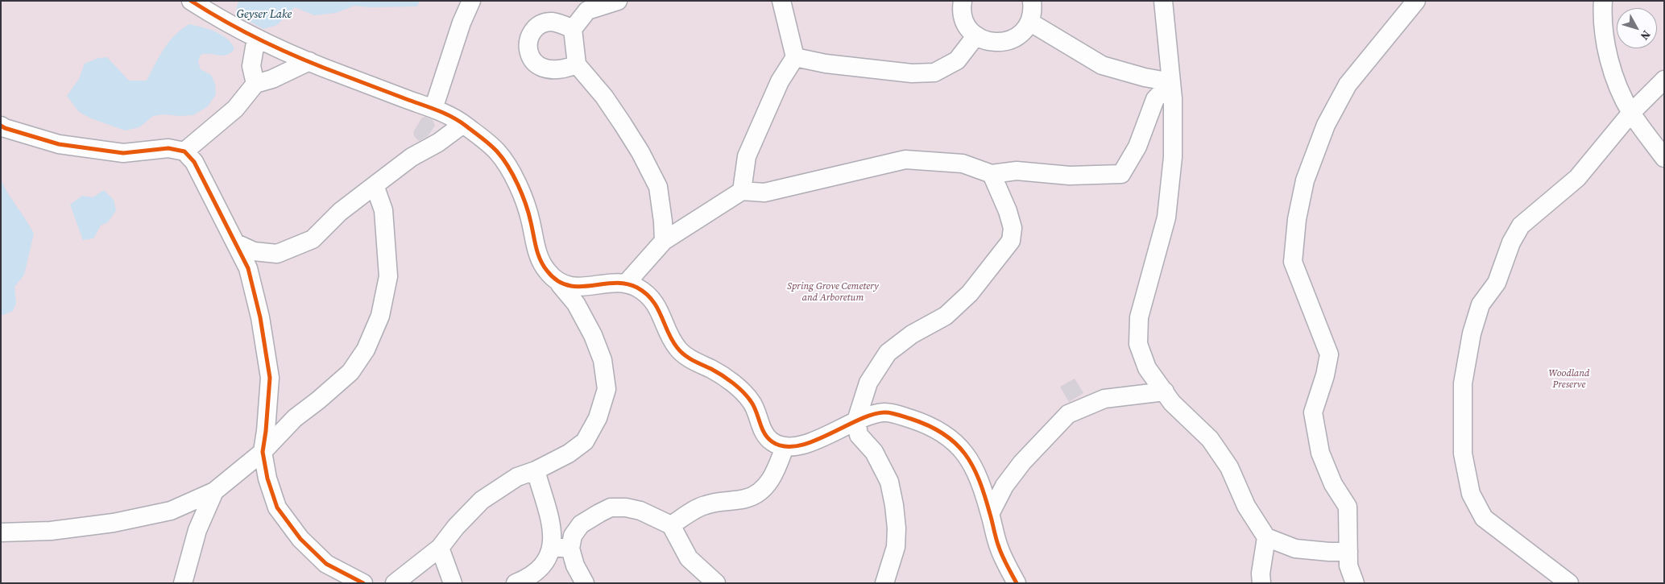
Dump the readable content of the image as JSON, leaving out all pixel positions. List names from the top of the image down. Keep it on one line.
{"water":["Geyser Lake"],"parks":["Spring Grove Cemetery and Arboretum","Woodland Preserve"],"north":"bottom right"}
